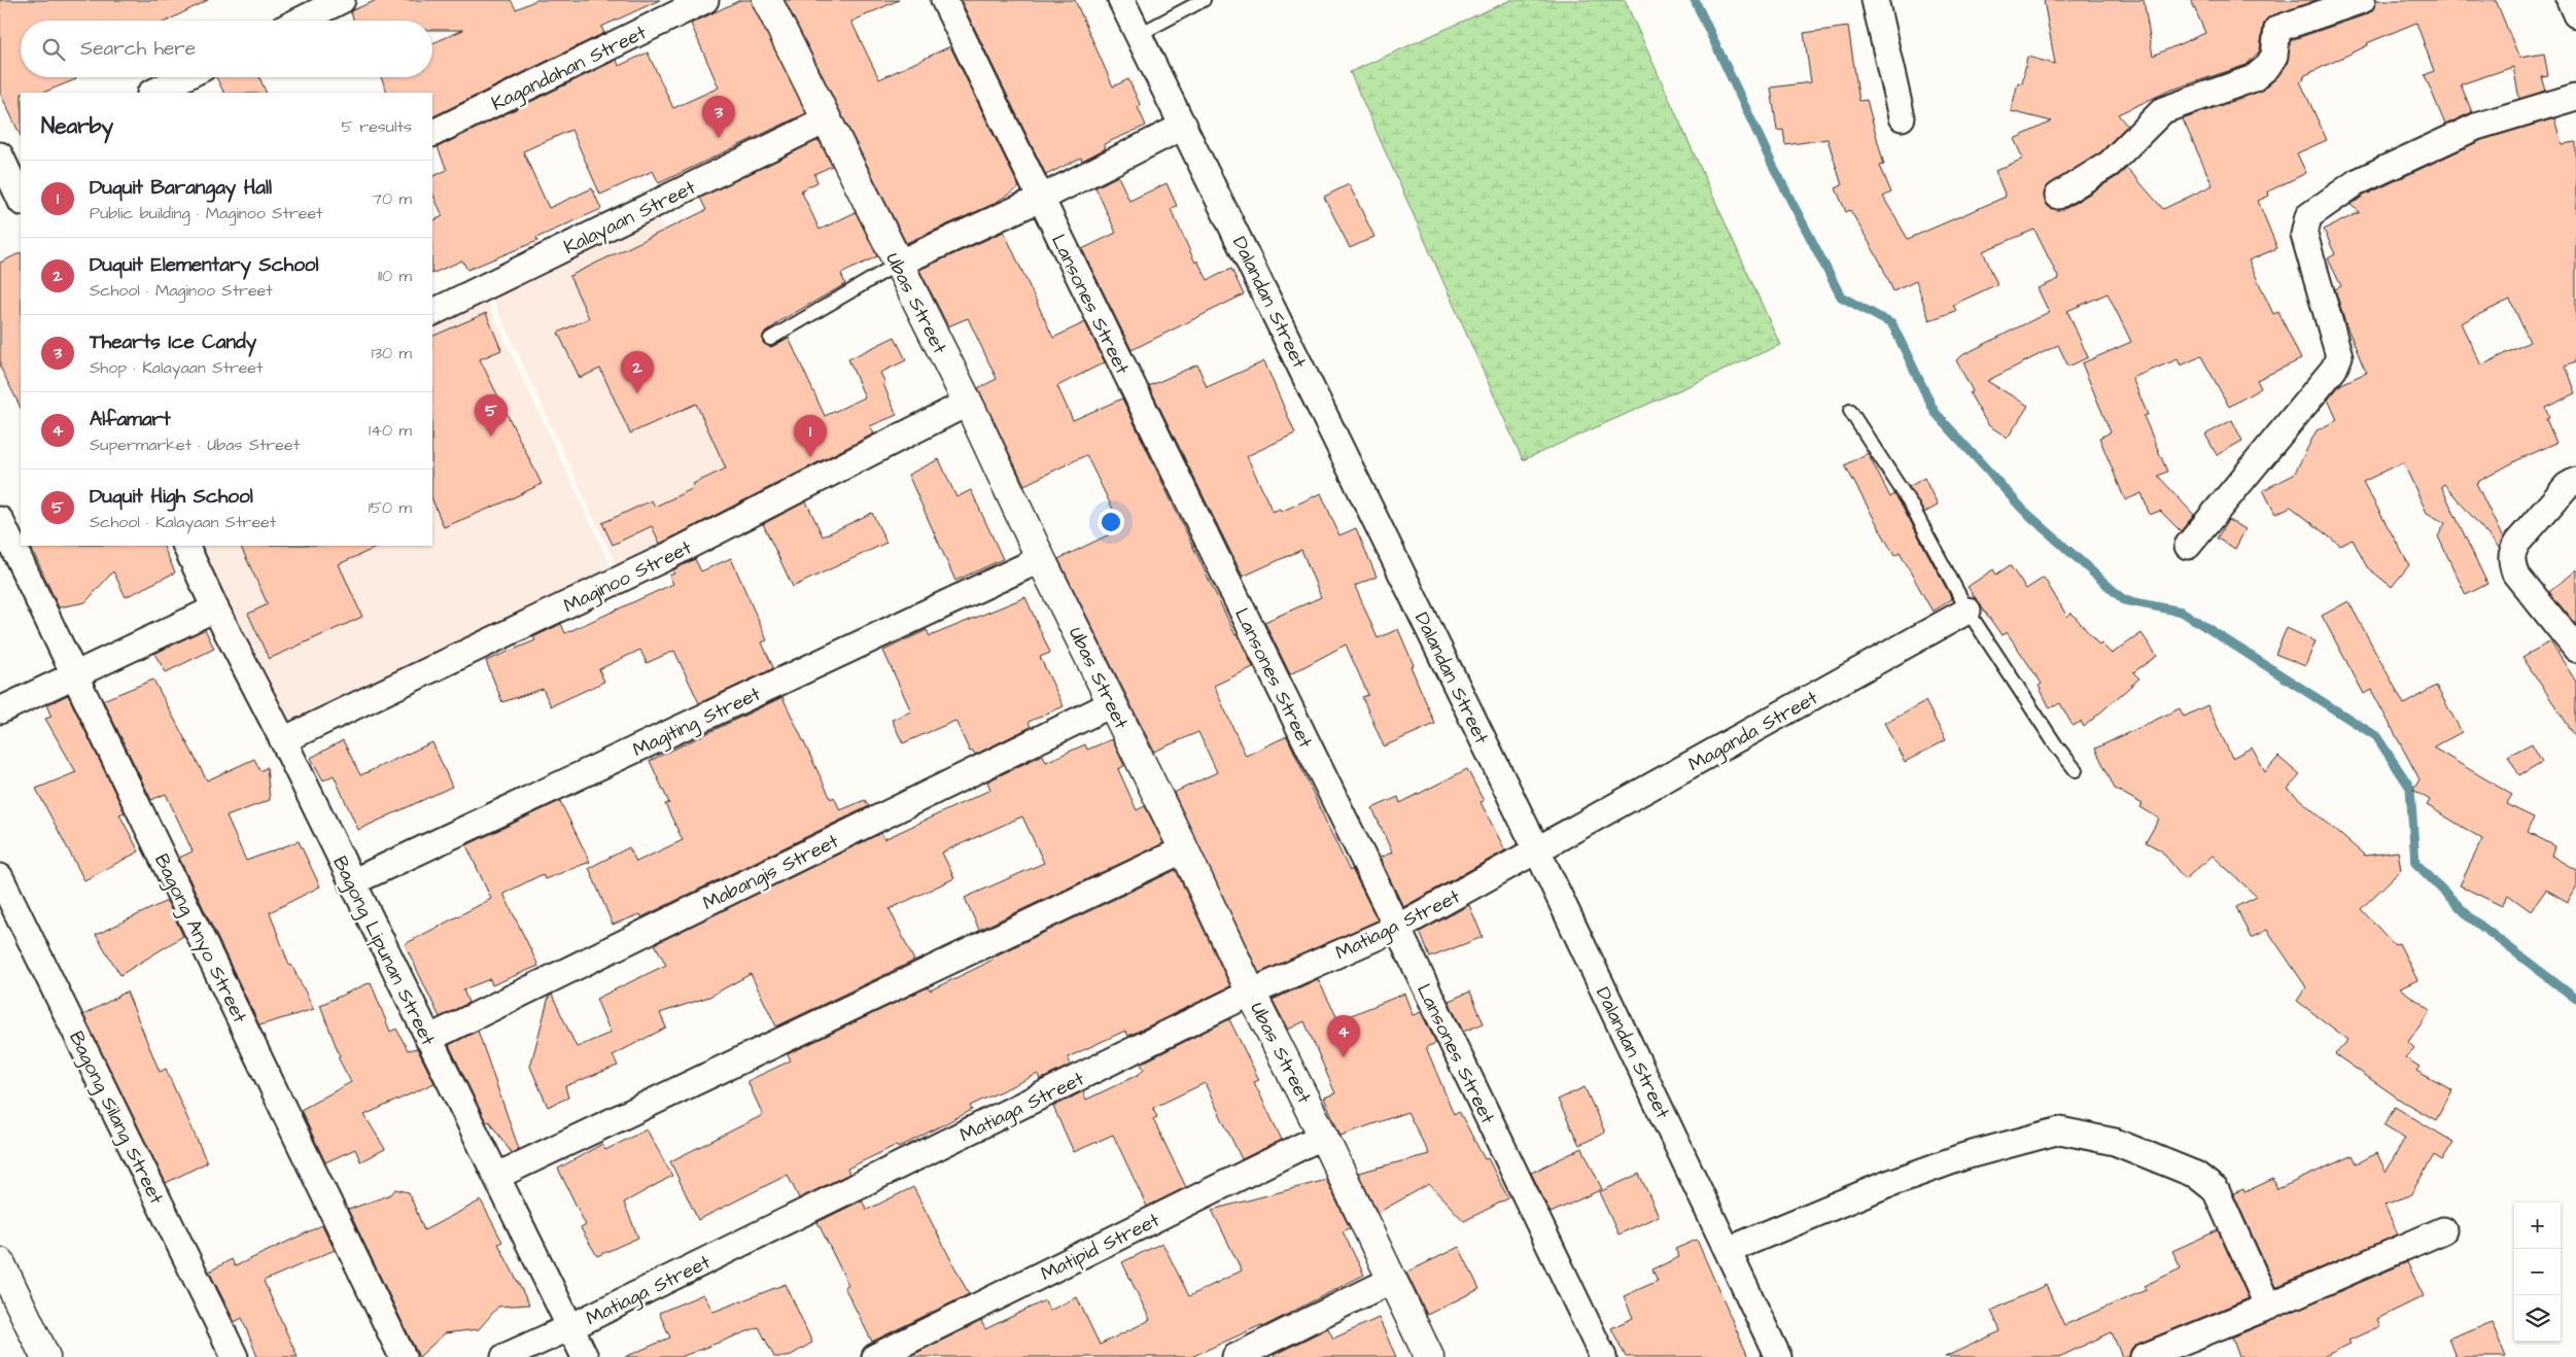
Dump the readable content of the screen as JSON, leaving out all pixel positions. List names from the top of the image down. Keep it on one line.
{"streets":{"street":["Kagandahan Street","Kalayaan Street","Dalandan Street","Ubas Street","Lansones Street","Maginoo Street","Magiting Street","Maganda Street","Mabangis Street","Matiaga Street","Bagong Anyo Street","Bagong Lipunan Street","Bagong Silang Street","Matipid Street"]},"crossings":[["Kalayaan Street","Ubas Street"],["Dalandan Street","Maganda Street"],["Dalandan Street","Matiaga Street"],["Ubas Street","Maginoo Street"],["Ubas Street","Magiting Street"],["Ubas Street","Mabangis Street"],["Ubas Street","Matiaga Street"],["Ubas Street","Matipid Street"],["Lansones Street","Matiaga Street"],["Maginoo Street","Bagong Lipunan Street"],["Magiting Street","Bagong Lipunan Street"],["Maganda Street","Matiaga Street"],["Mabangis Street","Bagong Lipunan Street"],["Matiaga Street","Bagong Lipunan Street"]],"page":{"search":"Search here","heading":["Nearby","5 results"],"pins":["3","2","5","1","4"],"list":[{"mark":"1","name":"Duquit Barangay Hall","note":"Public building · Maginoo Street","value":"70 m"},{"mark":"2","name":"Duquit Elementary School","note":"School · Maginoo Street","value":"110 m"},{"mark":"3","name":"Thearts Ice Candy","note":"Shop · Kalayaan Street","value":"130 m"},{"mark":"4","name":"Alfamart","note":"Supermarket · Ubas Street","value":"140 m"},{"mark":"5","name":"Duquit High School","note":"School · Kalayaan Street","value":"150 m"}],"map_buttons":["+","−"]}}
